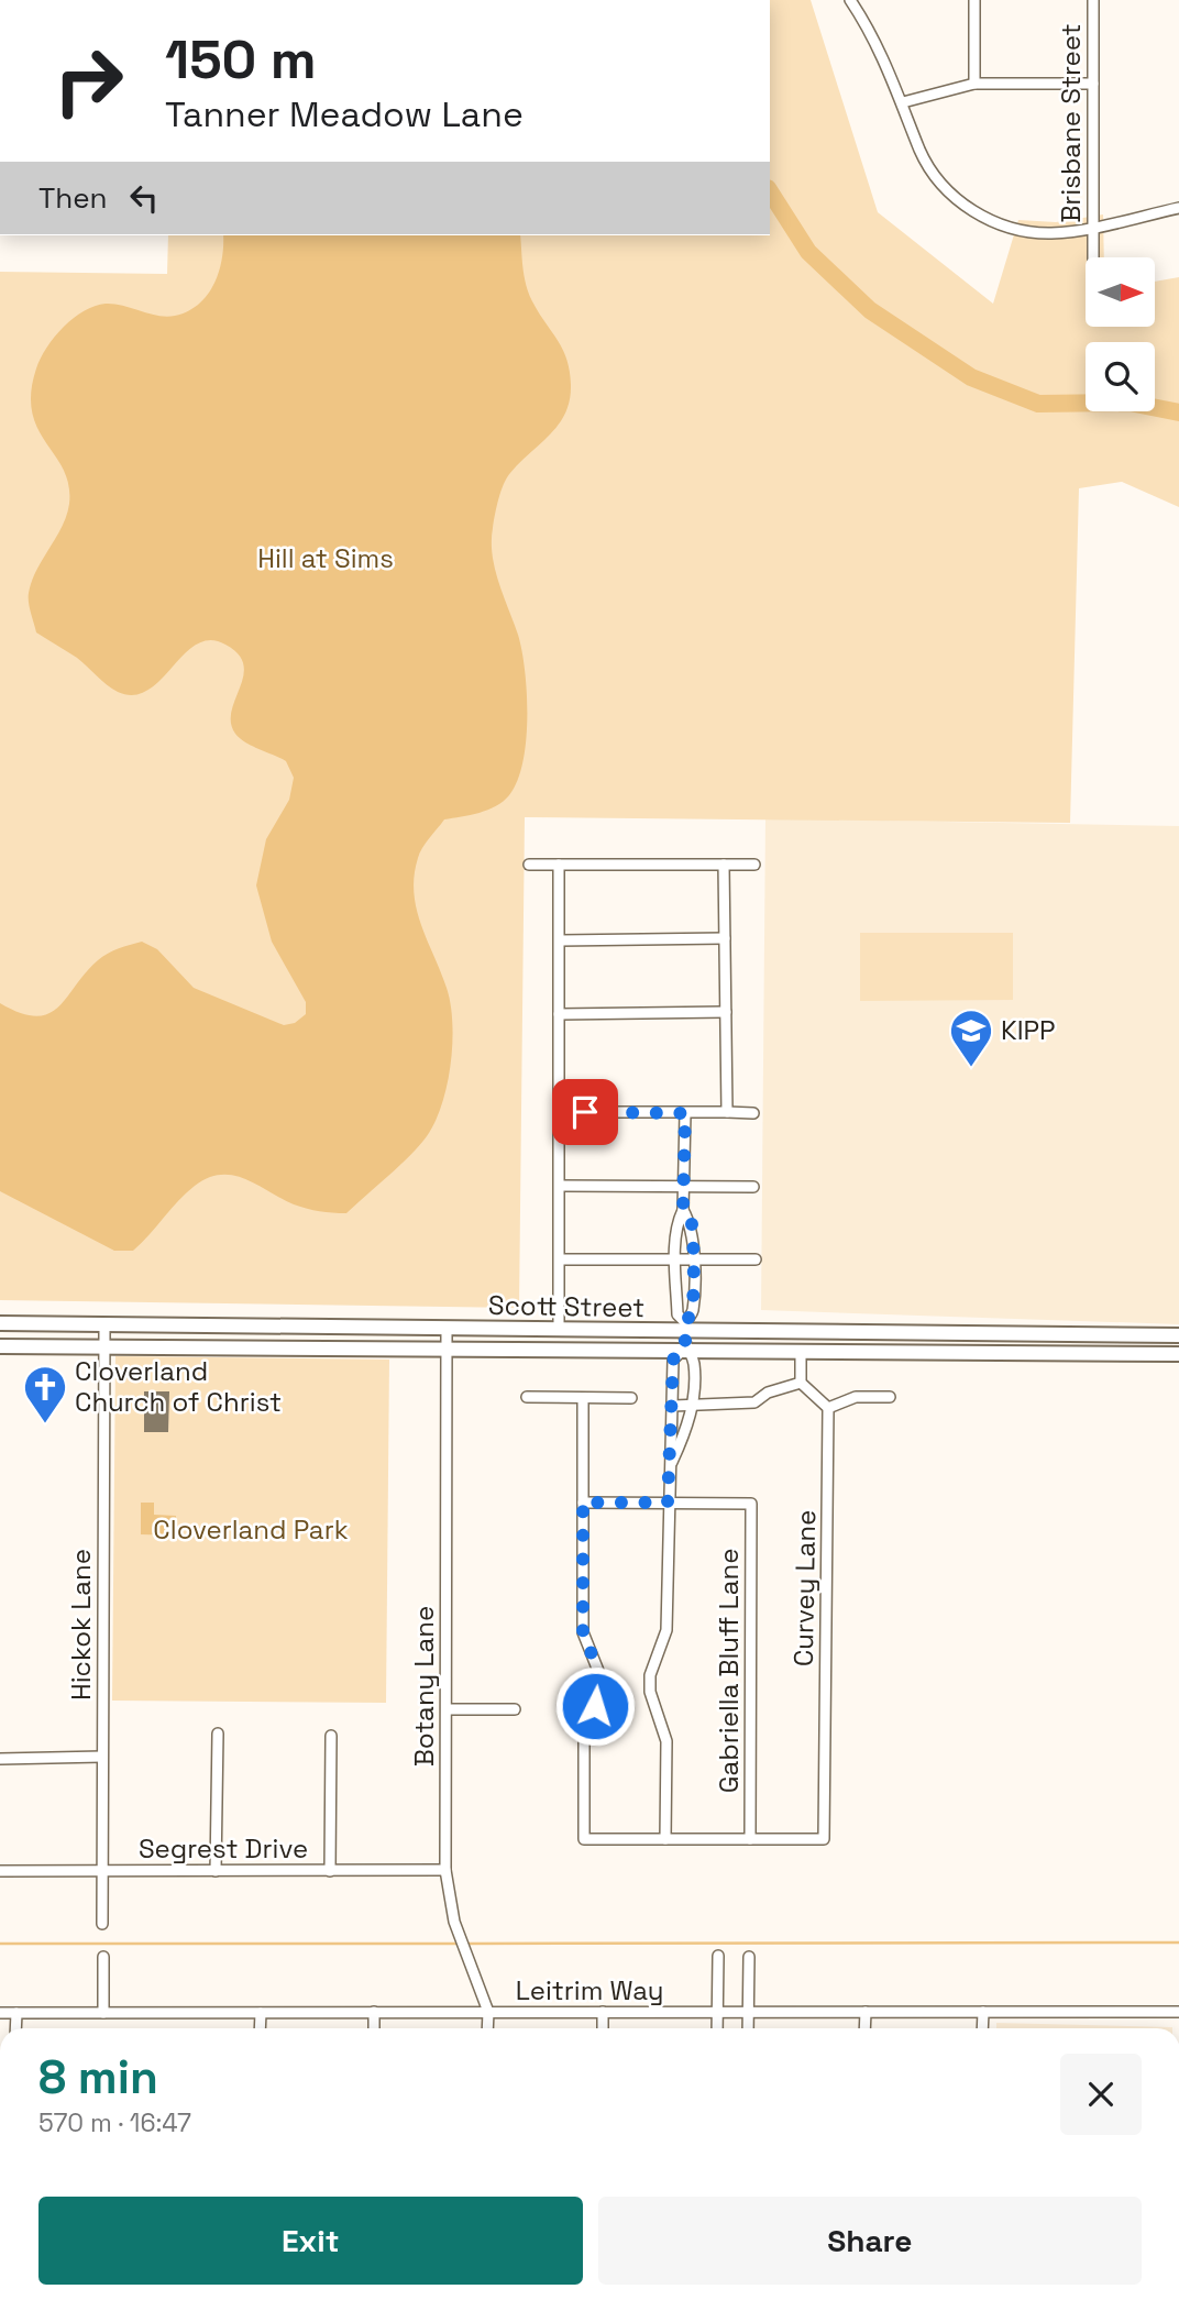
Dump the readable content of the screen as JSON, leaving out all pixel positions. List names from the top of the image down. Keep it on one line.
{"streets":{"main road":["Scott Street"],"street":["Brisbane Street","Curvey Lane","Hickok Lane","Gabriella Bluff Lane","Botany Lane","Segrest Drive","Leitrim Way"]},"crossings":[["Scott Street","Hickok Lane"],["Scott Street","Botany Lane"],["Curvey Lane","Gabriella Bluff Lane"],["Hickok Lane","Segrest Drive"],["Botany Lane","Segrest Drive"],["Botany Lane","Leitrim Way"]],"parks":["Hill at Sims","Cloverland Park"],"places":{"school or university":["KIPP"],"church":["Cloverland Church of Christ"]},"north":"right","page":{"turn":["150 m","Tanner Meadow Lane"],"then":"Then","heading":["8 min","570 m · 16:47"],"buttons":["Exit","Share"]}}
